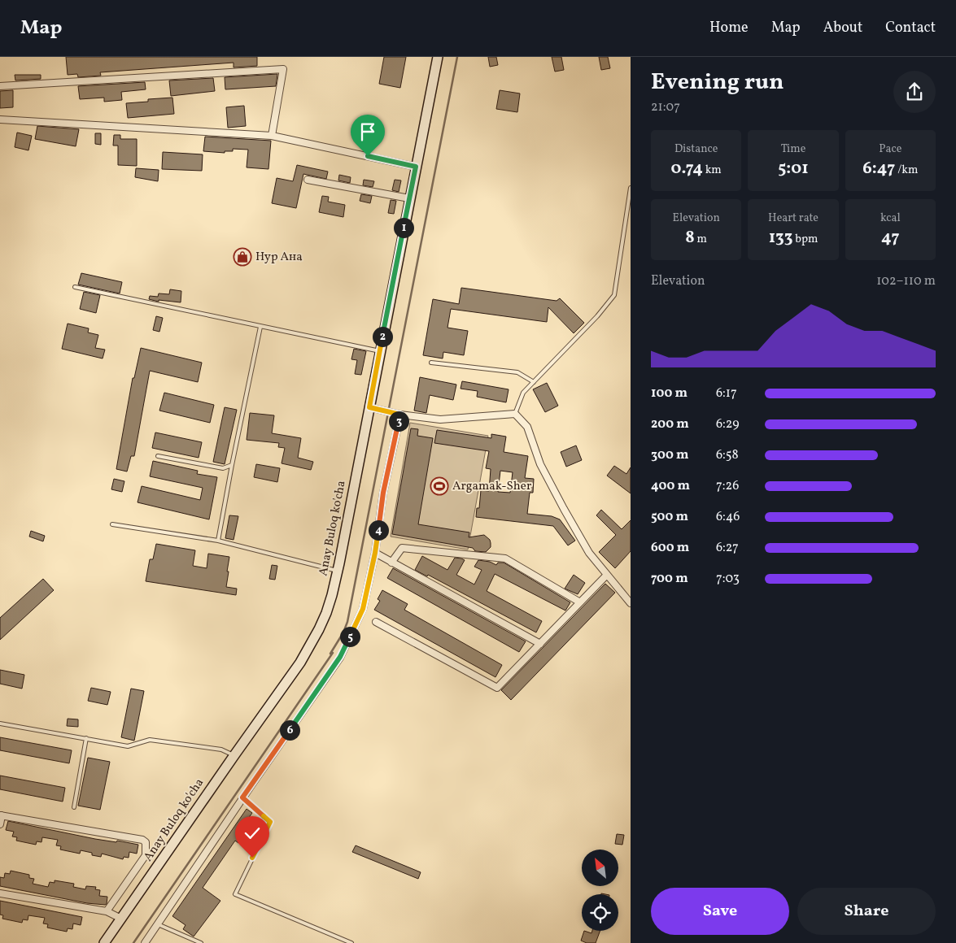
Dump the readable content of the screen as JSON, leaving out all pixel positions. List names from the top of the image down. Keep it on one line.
{"streets":{"main road":["Anay Buloq ko'cha"]},"places":{"shop":["Нур Ана"],"sports":["Argamak-Sher"]},"north":"top left","page":{"header":"Map","nav":["Home","Map","About","Contact"],"heading":["Evening run","21:07"],"stats":[["Distance","0.74 km"],["Time","5:01"],["Pace","6:47 /km"],["Elevation","8 m"],["Heart rate","133 bpm"],["kcal","47"]],"pins":["1","2","3","4","5","6"],"chart":["Elevation","102–110 m"],"list":[{"name":"100 m","note":"6:17"},{"name":"200 m","note":"6:29"},{"name":"300 m","note":"6:58"},{"name":"400 m","note":"7:26"},{"name":"500 m","note":"6:46"},{"name":"600 m","note":"6:27"},{"name":"700 m","note":"7:03"}],"buttons":["Save","Share"]}}
